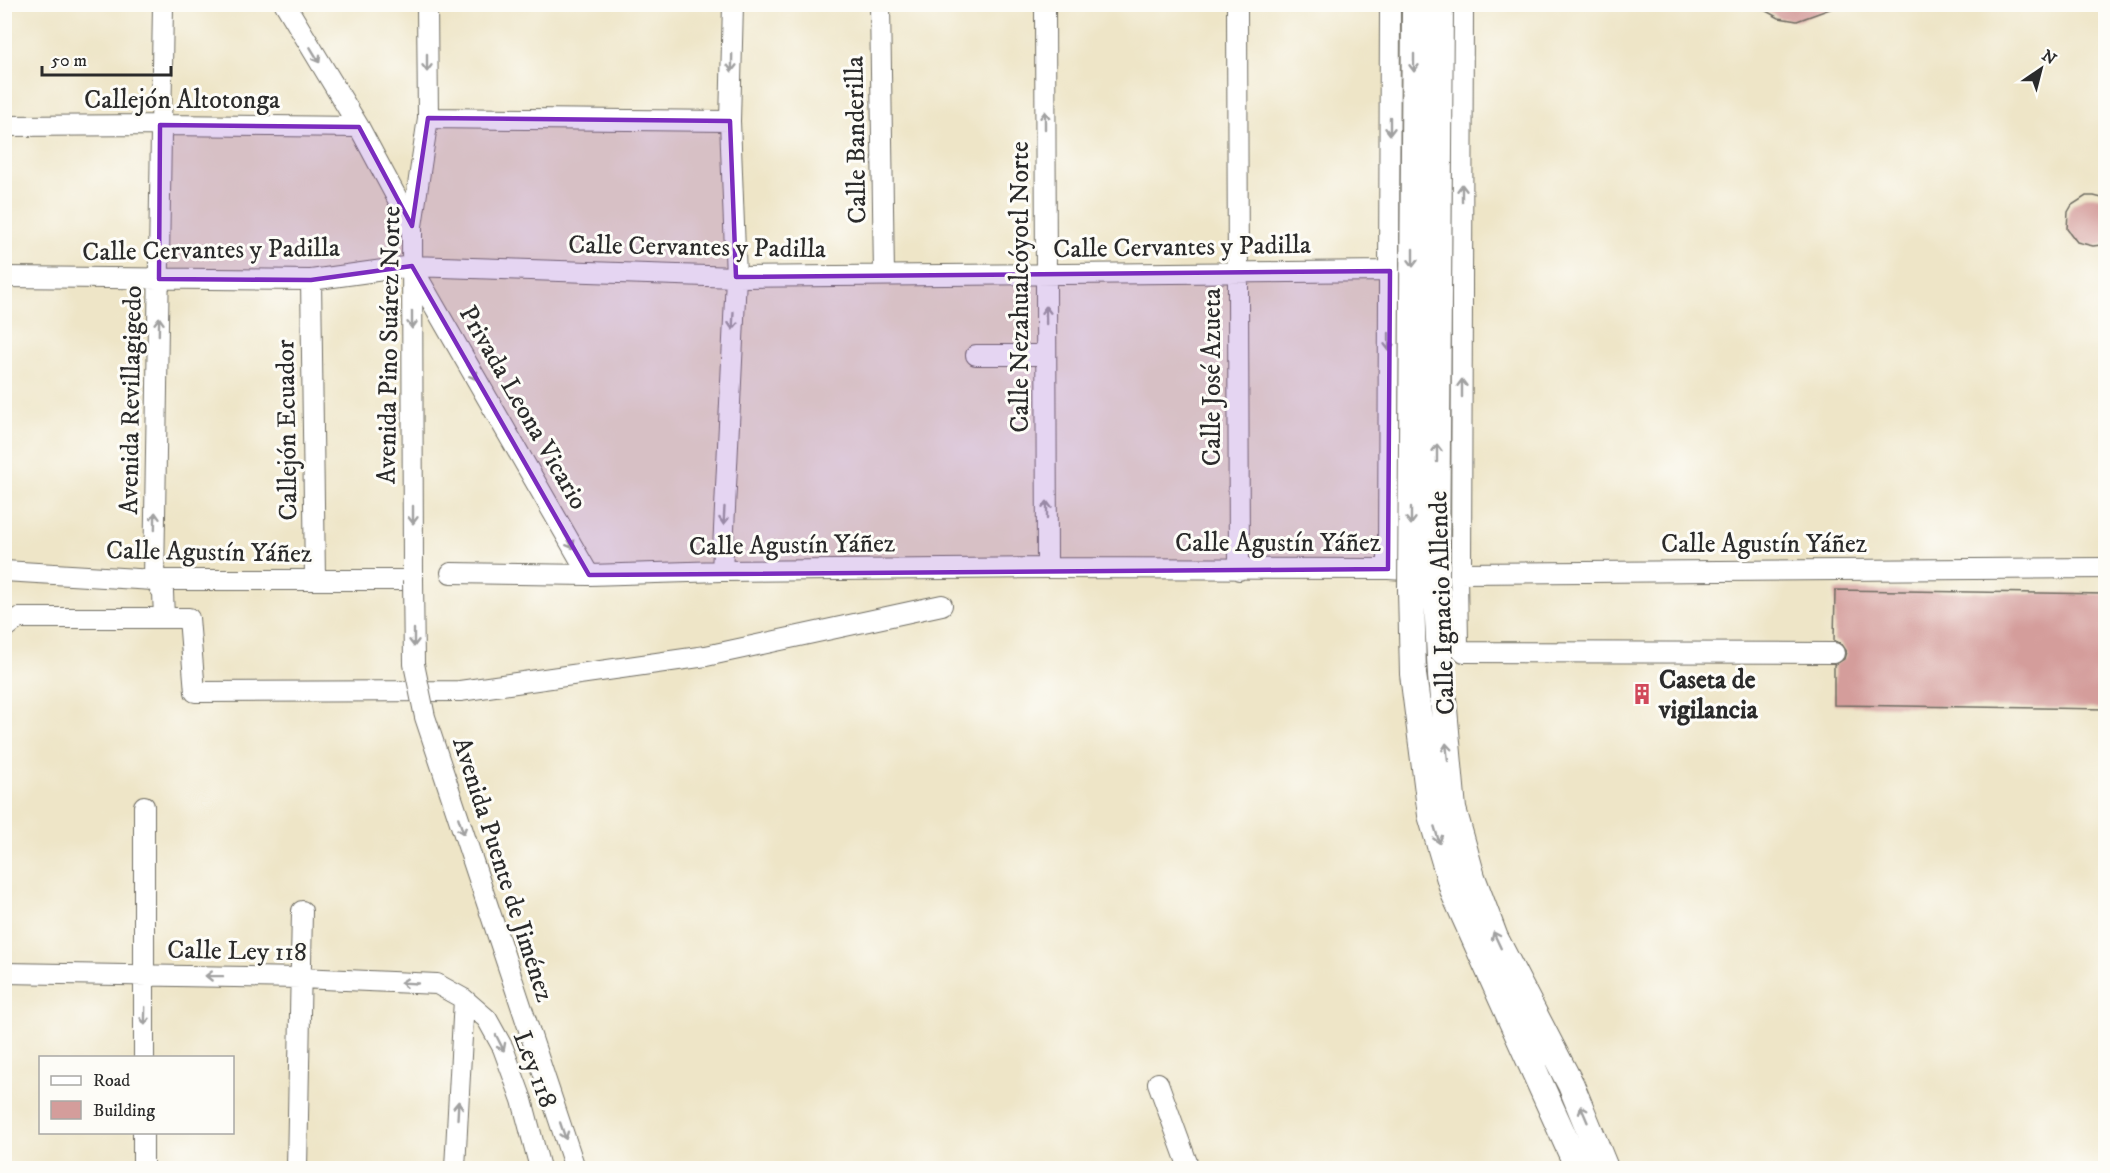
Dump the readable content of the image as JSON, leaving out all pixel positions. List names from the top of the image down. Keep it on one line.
{"streets":{"main road":["Calle Ignacio Allende"],"street":["Callejón Altotonga","Calle Banderilla","Calle Cervantes y Padilla","Calle Nezahualcóyotl Norte","Avenida Pino Suárez Norte","Calle José Azueta","Avenida Revillagigedo","Privada Leona Vicario","Callejón Ecuador","Calle Agustín Yáñez","Avenida Puente de Jiménez","Calle Ley 118","Ley 118"]},"crossings":[["Callejón Altotonga","Avenida Revillagigedo"],["Calle Banderilla","Calle Cervantes y Padilla"],["Calle Cervantes y Padilla","Calle Nezahualcóyotl Norte"],["Calle Cervantes y Padilla","Avenida Pino Suárez Norte"],["Calle Cervantes y Padilla","Calle José Azueta"],["Calle Cervantes y Padilla","Avenida Revillagigedo"],["Calle Cervantes y Padilla","Privada Leona Vicario"],["Calle Cervantes y Padilla","Callejón Ecuador"],["Calle Cervantes y Padilla","Calle Ignacio Allende"],["Calle Nezahualcóyotl Norte","Calle Agustín Yáñez"],["Avenida Pino Suárez Norte","Privada Leona Vicario"],["Avenida Pino Suárez Norte","Calle Agustín Yáñez"],["Avenida Pino Suárez Norte","Avenida Puente de Jiménez"],["Calle José Azueta","Calle Agustín Yáñez"],["Avenida Revillagigedo","Calle Agustín Yáñez"],["Privada Leona Vicario","Calle Agustín Yáñez"],["Callejón Ecuador","Calle Agustín Yáñez"],["Calle Agustín Yáñez","Calle Ignacio Allende"],["Calle Agustín Yáñez","Avenida Puente de Jiménez"],["Calle Ley 118","Ley 118"]],"one_way":["Calle Nezahualcóyotl Norte","Avenida Pino Suárez Norte","Avenida Revillagigedo","Privada Leona Vicario","Avenida Puente de Jiménez","Calle Ley 118","Ley 118"],"places":{"building":["Caseta de vigilancia"]},"legend":["Road","Building"],"scale_bar":"50 m","north":"top right"}
